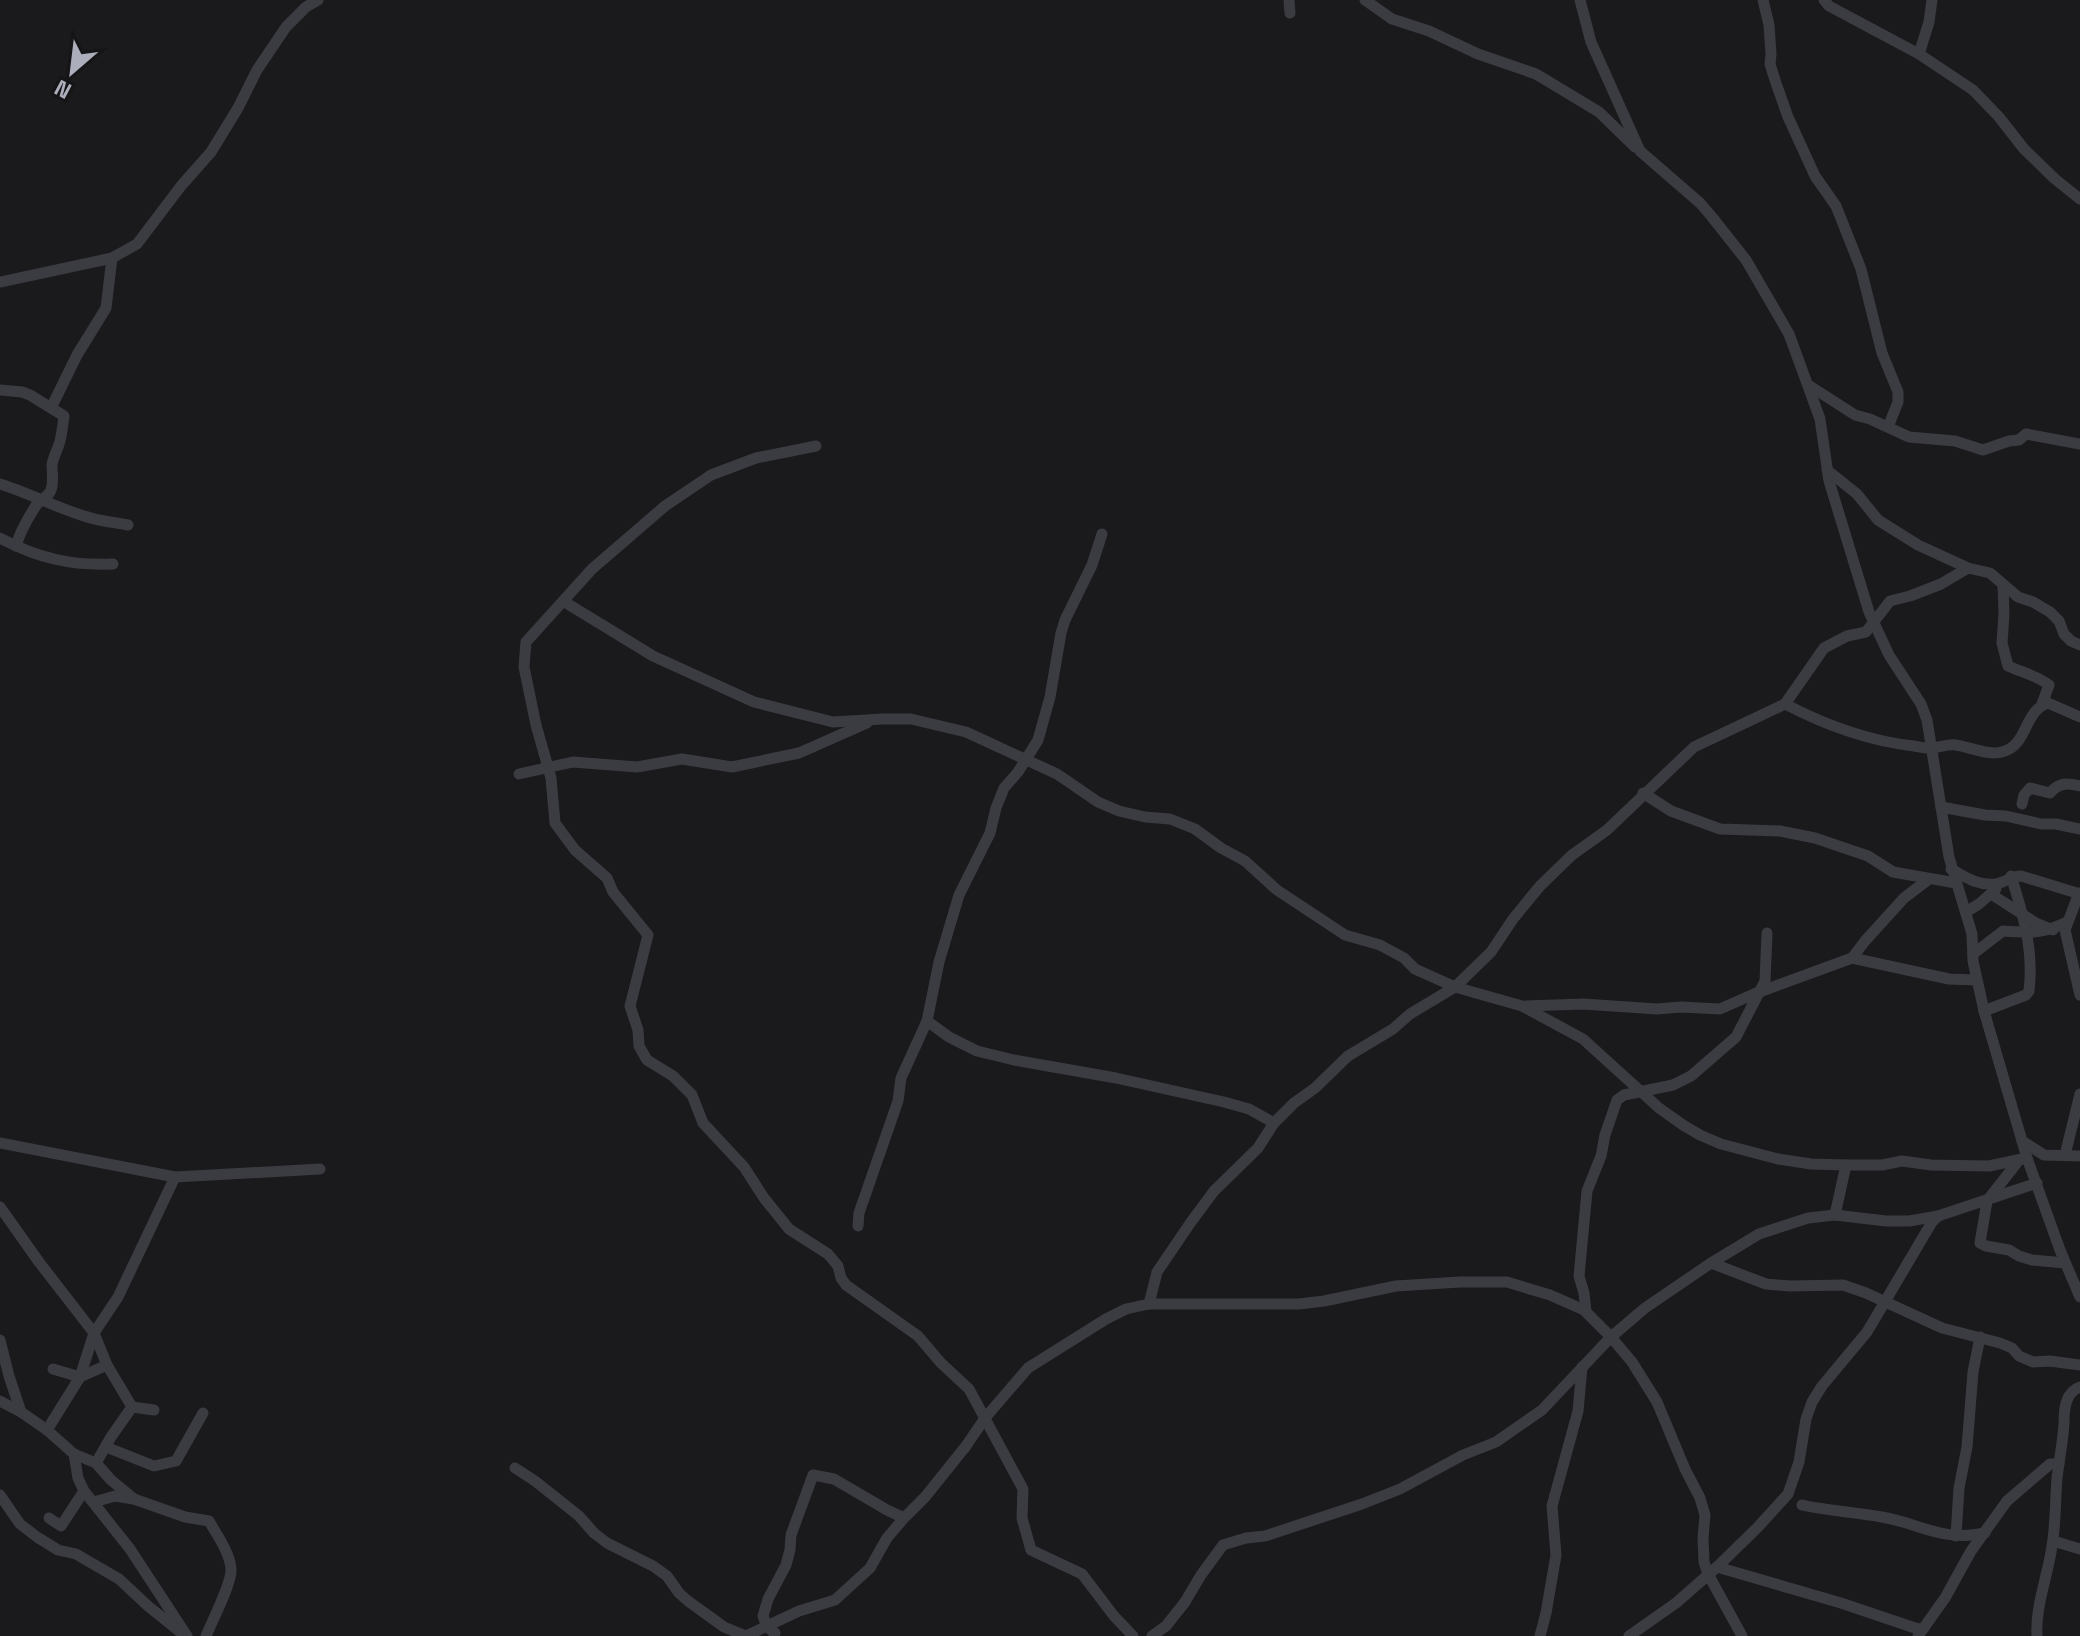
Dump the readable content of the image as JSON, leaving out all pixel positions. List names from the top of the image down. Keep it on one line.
{"north":"bottom left"}
